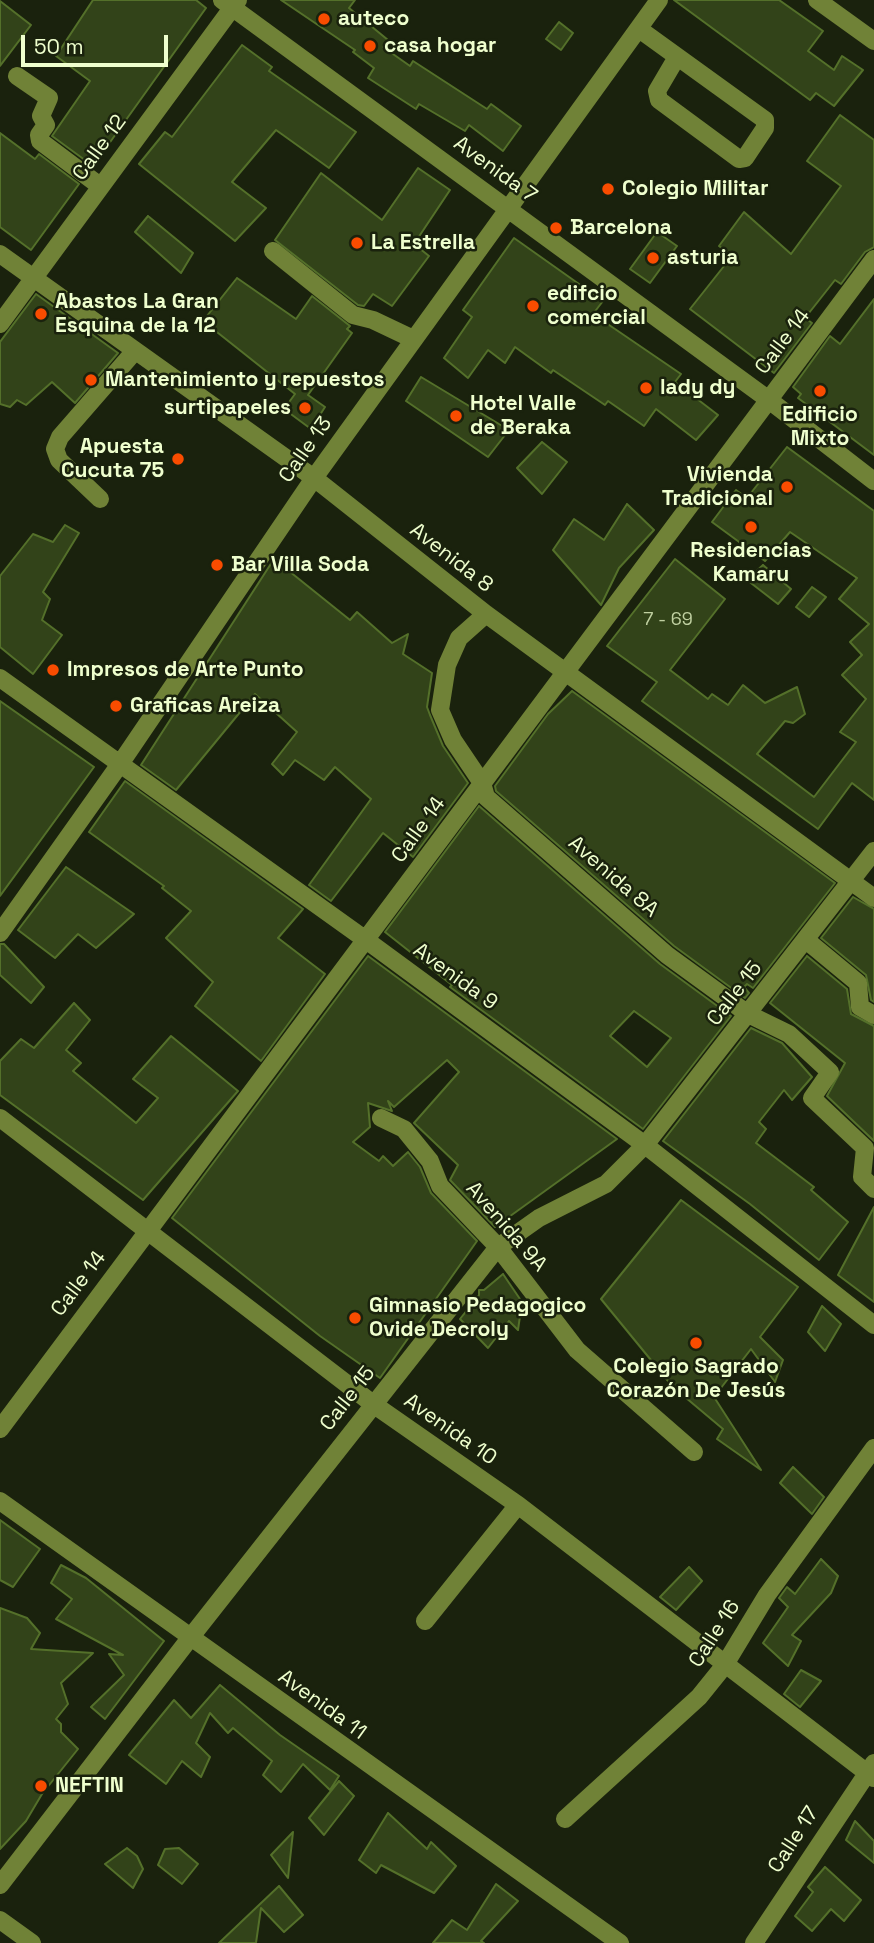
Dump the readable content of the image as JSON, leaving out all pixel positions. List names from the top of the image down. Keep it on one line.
{"streets":{"street":["Calle 12","Avenida 7","Calle 14","Calle 13","Avenida 8","Avenida 8A","Avenida 9","Calle 15","Avenida 9A","Avenida 10","Calle 16","Avenida 11","Calle 17"]},"crossings":[["Calle 12","Avenida 7"],["Calle 12","Avenida 8"],["Avenida 7","Calle 14"],["Avenida 7","Calle 13"],["Calle 14","Avenida 8"],["Calle 14","Avenida 8A"],["Calle 14","Avenida 9"],["Calle 14","Avenida 10"],["Calle 13","Avenida 8"],["Calle 13","Avenida 9"],["Avenida 8","Avenida 8A"],["Avenida 8","Calle 15"],["Avenida 8A","Calle 15"],["Avenida 9","Calle 15"],["Calle 15","Avenida 9A"],["Calle 15","Avenida 10"],["Calle 15","Avenida 11"],["Avenida 10","Calle 16"],["Avenida 10","Calle 17"]],"places":["auteco","casa hogar","Colegio Militar","Barcelona","La Estrella","asturia","edifcio comercial","Abastos La Gran Esquina de la 12","Mantenimiento y repuestos","lady dy","Edificio Mixto","surtipapeles","Hotel Valle de Beraka","Apuesta Cucuta 75","Vivienda Tradicional","Residencias Kamaru","Bar Villa Soda","Impresos de Arte Punto","Graficas Areiza","Gimnasio Pedagogico Ovide Decroly","Colegio Sagrado Corazón De Jesús","NEFTIN"],"house_numbers":["7 - 69"],"scale_bar":"50 m"}
